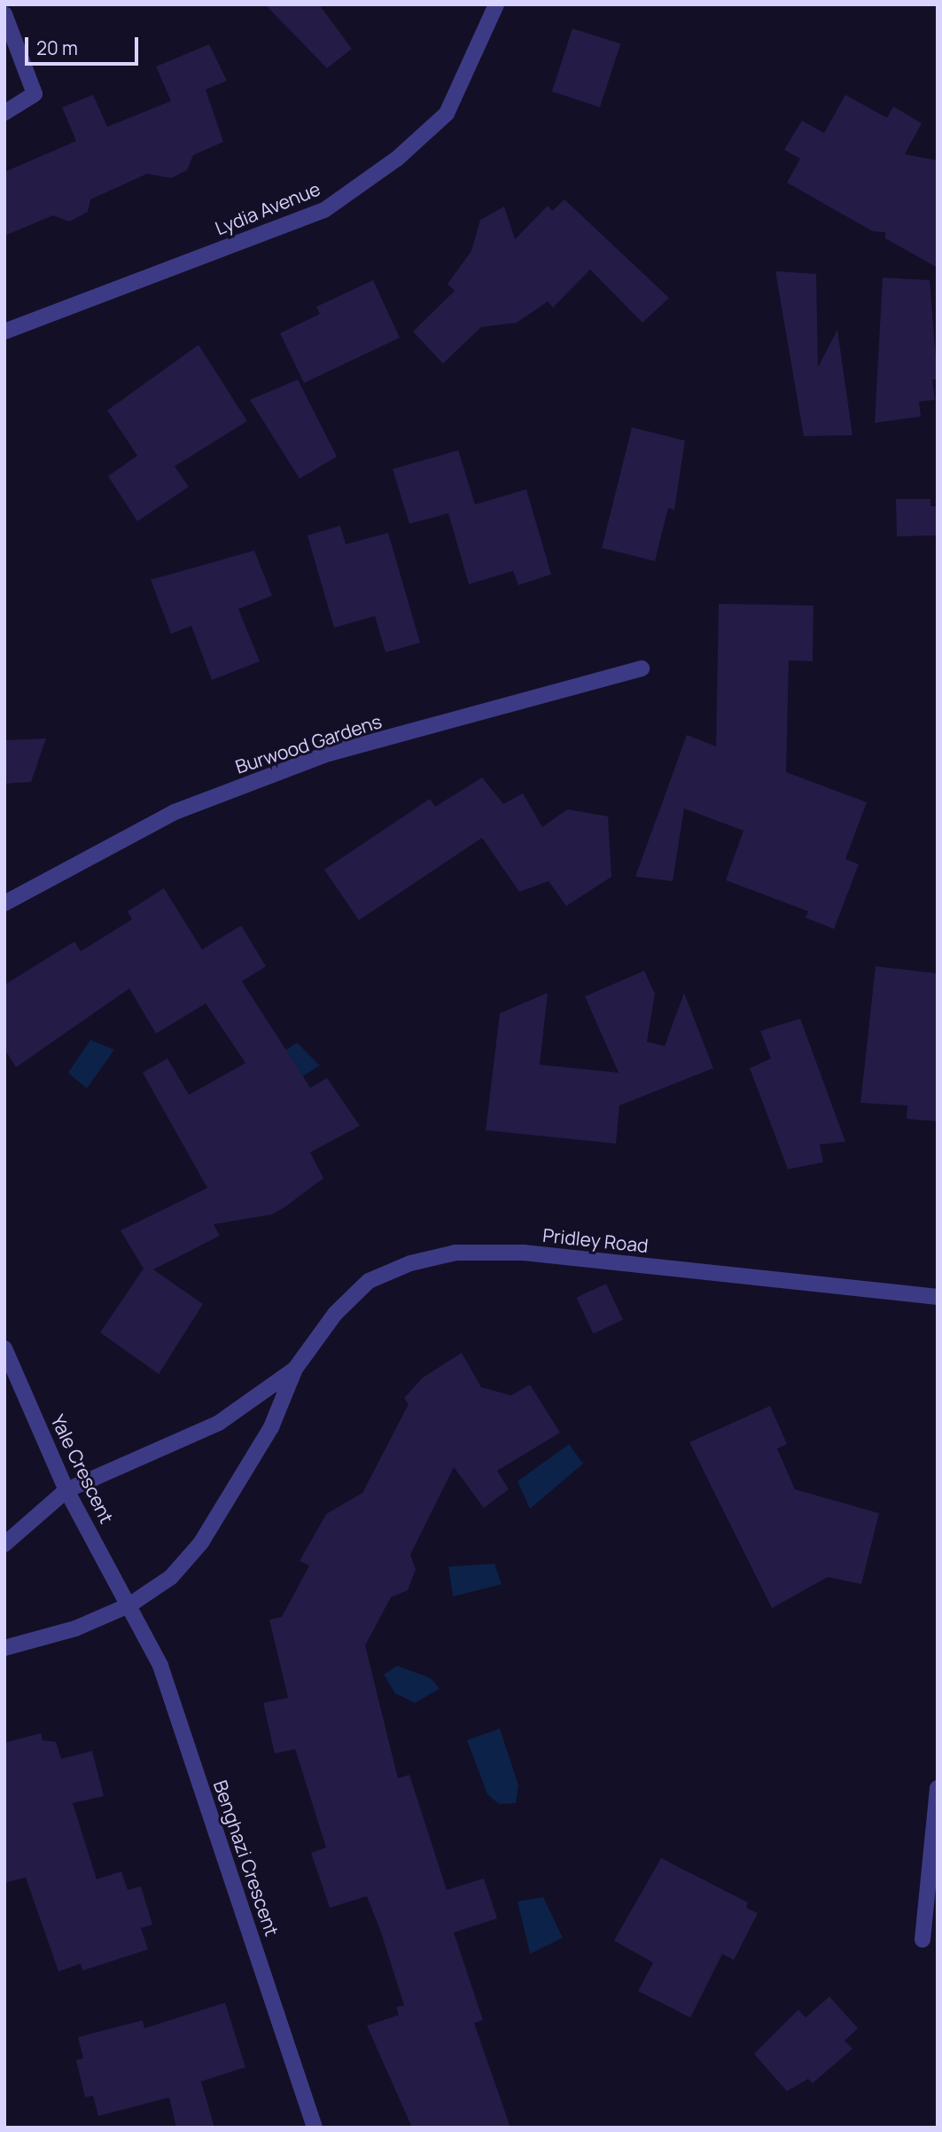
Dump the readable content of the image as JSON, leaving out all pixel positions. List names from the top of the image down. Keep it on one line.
{"streets":{"street":["Lydia Avenue","Burwood Gardens","Pridley Road","Yale Crescent","Benghazi Crescent"]},"crossings":[["Pridley Road","Yale Crescent"],["Pridley Road","Benghazi Crescent"],["Yale Crescent","Benghazi Crescent"]],"scale_bar":"20 m"}
